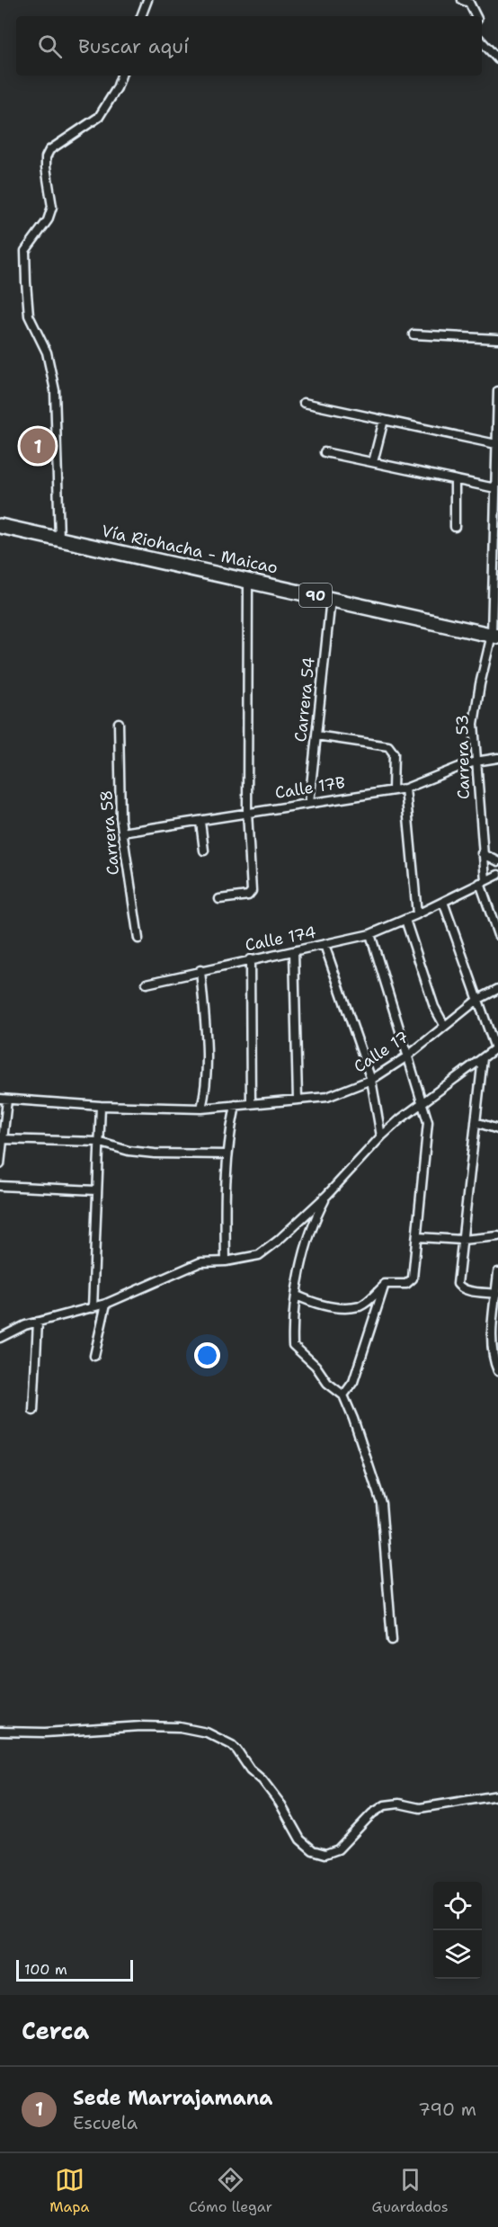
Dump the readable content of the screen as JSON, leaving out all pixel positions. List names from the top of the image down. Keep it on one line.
{"streets":{"highway":["Vía Riohacha - Maicao","90"],"street":["Carrera 54","Carrera 53","Calle 17B","Carrera 58","Calle 174","Calle 17"]},"crossings":[["Vía Riohacha - Maicao","Carrera 54"],["Vía Riohacha - Maicao","Carrera 53"],["Carrera 54","Calle 17B"],["Carrera 53","Calle 17B"],["Carrera 53","Calle 174"],["Calle 17B","Carrera 58"]],"scale_bar":"100 m","page":{"search":"Buscar aquí","pins":"1","scale":"100 m","heading":"Cerca","list":[{"mark":"1","name":"Sede Marrajamana","note":"Escuela","value":"790 m"}],"nav":["Mapa","Cómo llegar","Guardados"]}}
